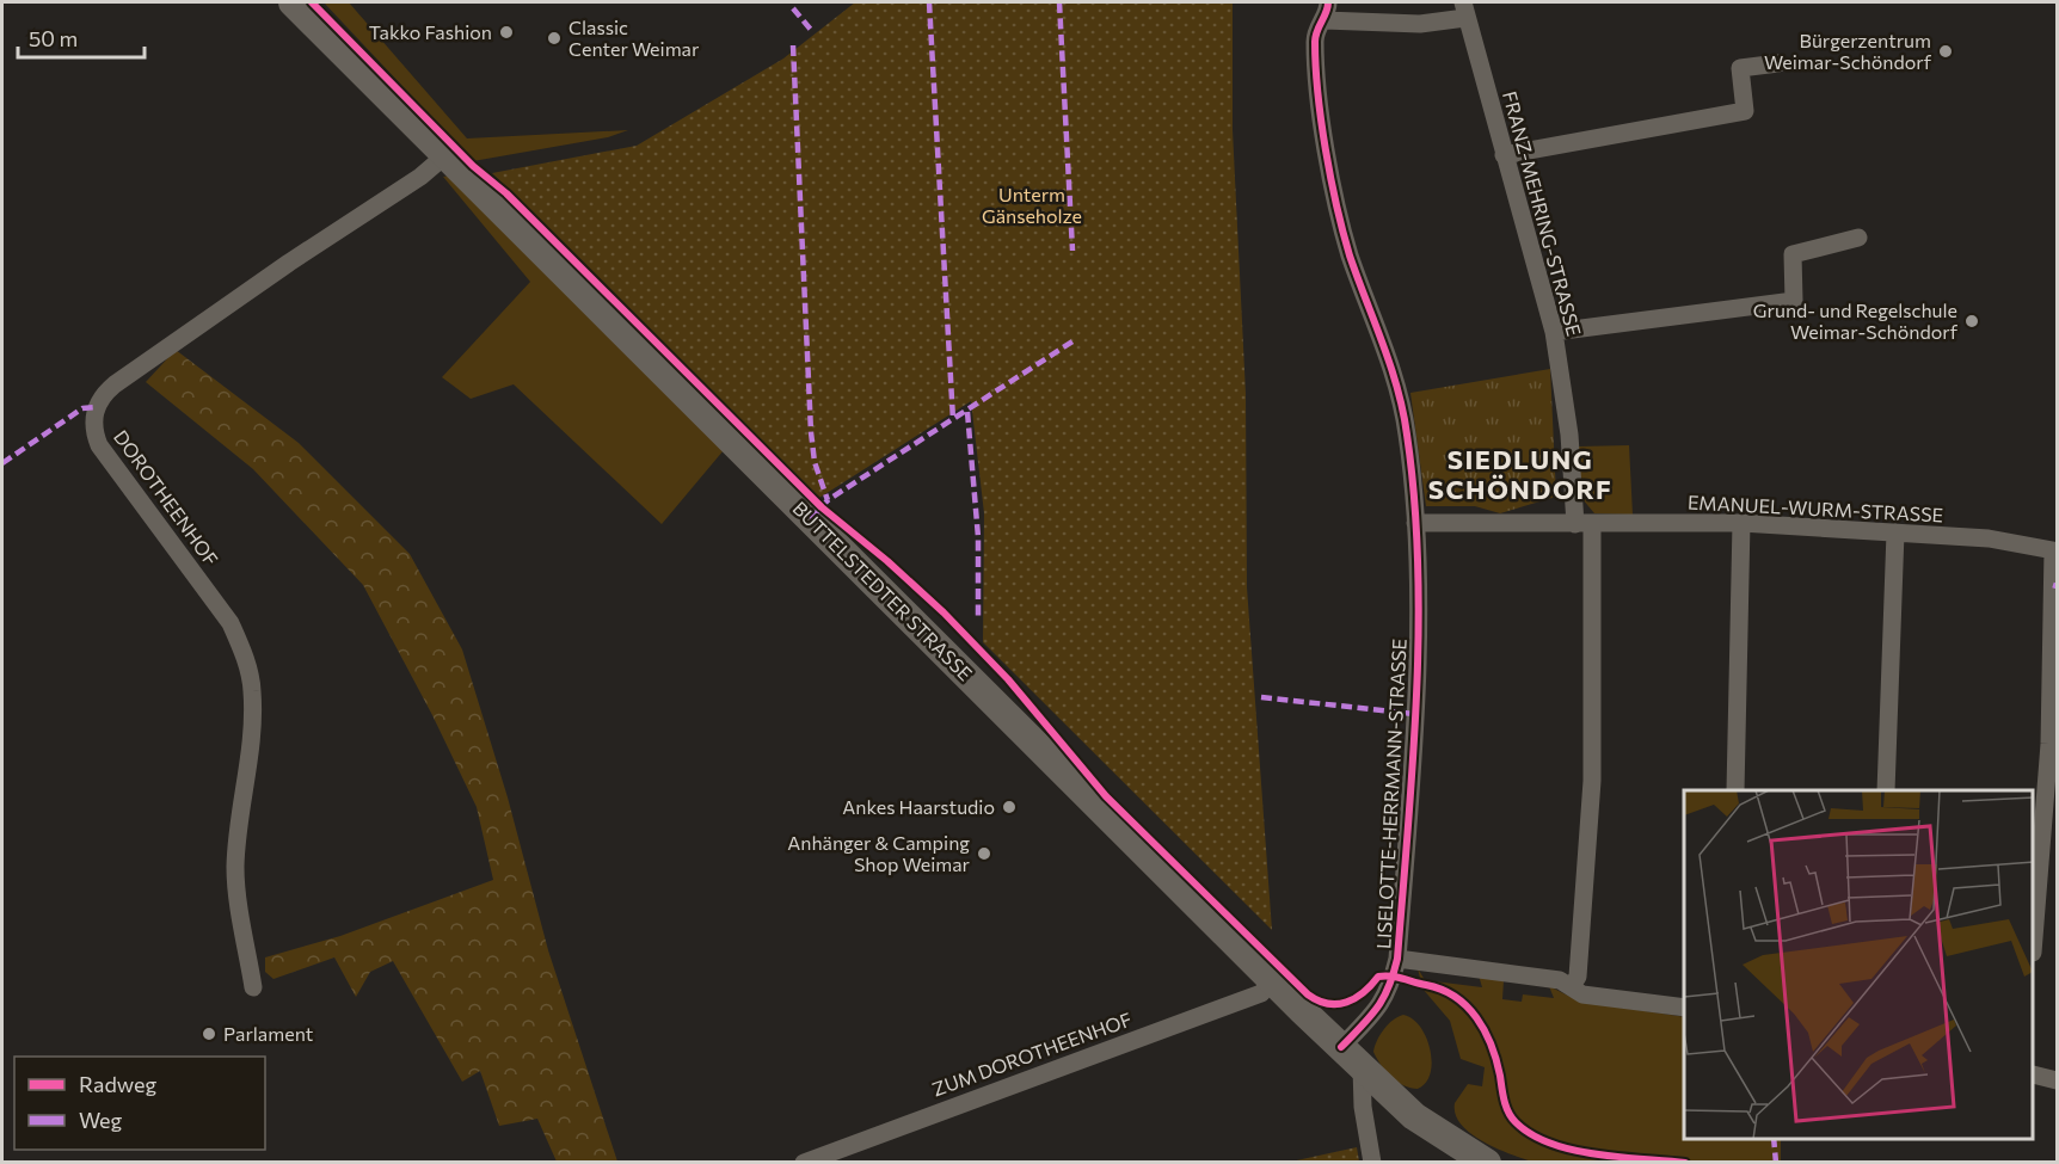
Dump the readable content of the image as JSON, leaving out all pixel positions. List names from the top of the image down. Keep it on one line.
{"streets":{"main road":["BUTTELSTEDTER STRASSE"],"street":["FRANZ-MEHRING-STRASSE","DOROTHEENHOF","EMANUEL-WURM-STRASSE","LISELOTTE-HERRMANN-STRASSE","ZUM DOROTHEENHOF"]},"crossings":[["FRANZ-MEHRING-STRASSE","EMANUEL-WURM-STRASSE"],["DOROTHEENHOF","BUTTELSTEDTER STRASSE"],["EMANUEL-WURM-STRASSE","LISELOTTE-HERRMANN-STRASSE"],["BUTTELSTEDTER STRASSE","LISELOTTE-HERRMANN-STRASSE"],["BUTTELSTEDTER STRASSE","ZUM DOROTHEENHOF"]],"districts":["SIEDLUNG SCHÖNDORF"],"parks":["Unterm Gänseholze"],"places":["Takko Fashion","Classic Center Weimar","Bürgerzentrum Weimar-Schöndorf","Grund- und Regelschule Weimar-Schöndorf","Ankes Haarstudio","Anhänger & Camping Shop Weimar","Parlament"],"legend":["Radweg","Weg"],"scale_bar":"50 m"}
